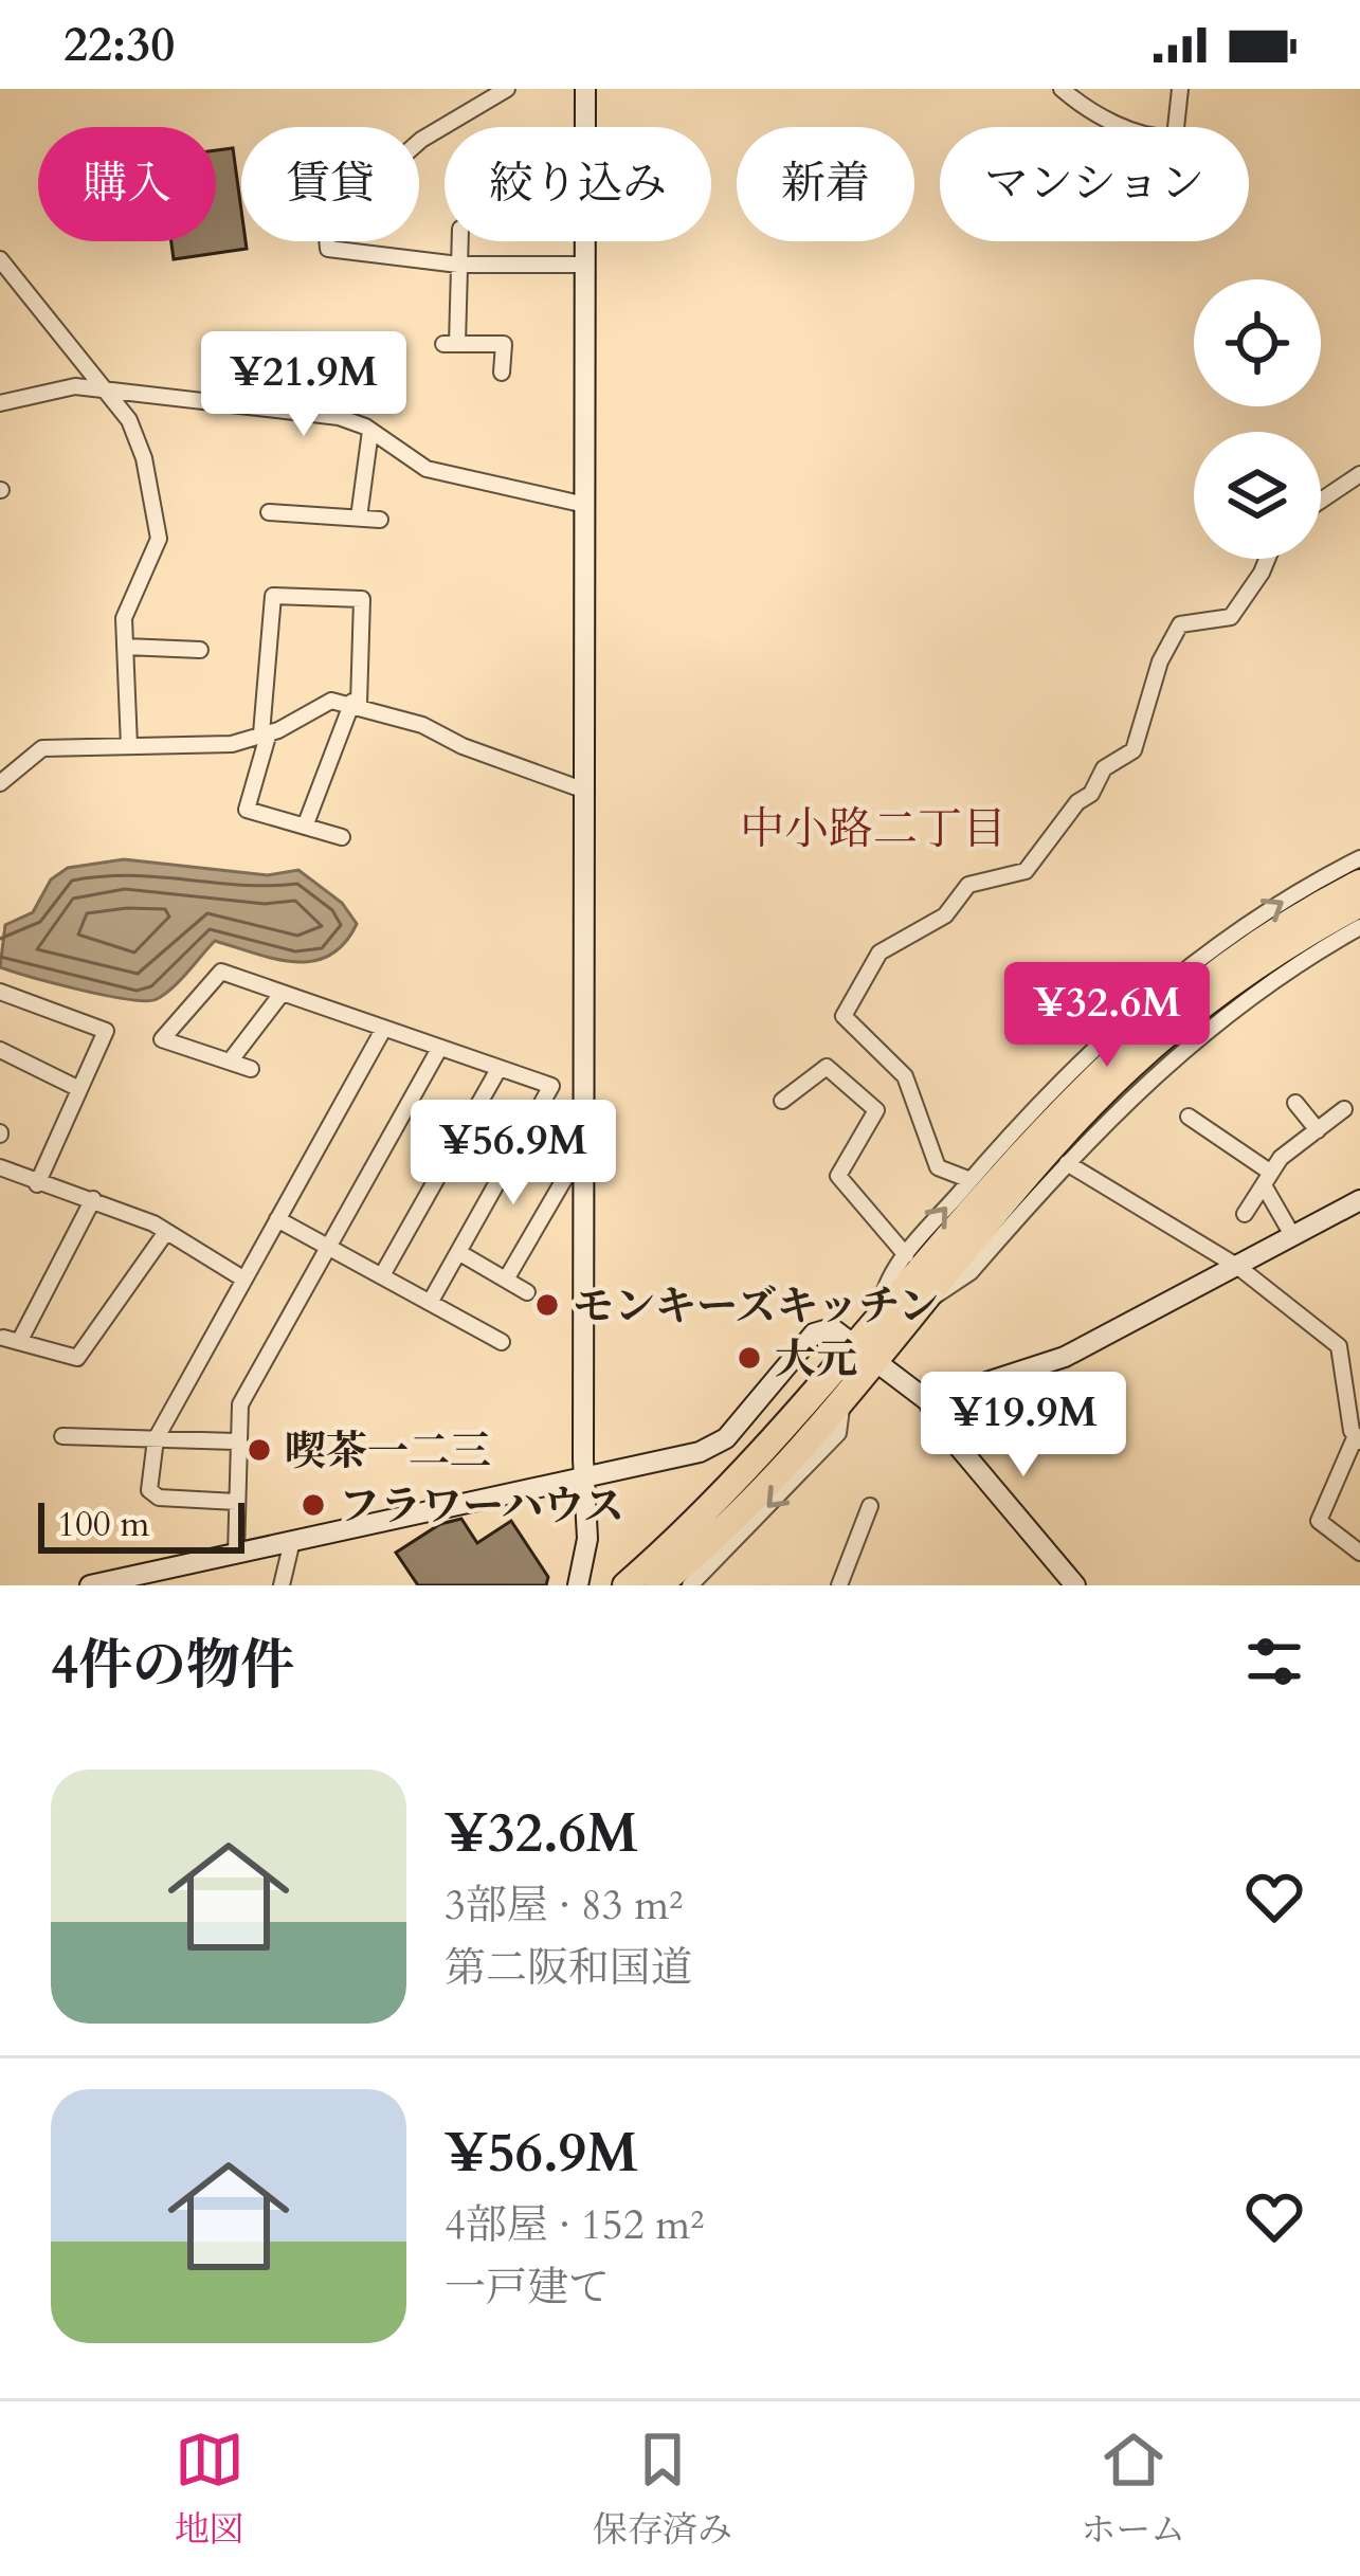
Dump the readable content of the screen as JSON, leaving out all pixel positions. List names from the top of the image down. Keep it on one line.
{"districts":["中小路二丁目"],"places":["モンキーズキッチン","大元","喫茶一二三","フラワーハウス"],"scale_bar":"100 m","page":{"status":"22:30","chip":["購入","賃貸","絞り込み","新着","マンション"],"price":["¥21.9M","¥32.6M","¥56.9M","¥19.9M"],"scale":"100 m","heading":"4件の物件","list":[{"name":"¥32.6M","note":"3部屋 · 83 m² · 第二阪和国道"},{"name":"¥56.9M","note":"4部屋 · 152 m² · 一戸建て"}],"tabs":["地図","保存済み","ホーム"]}}
